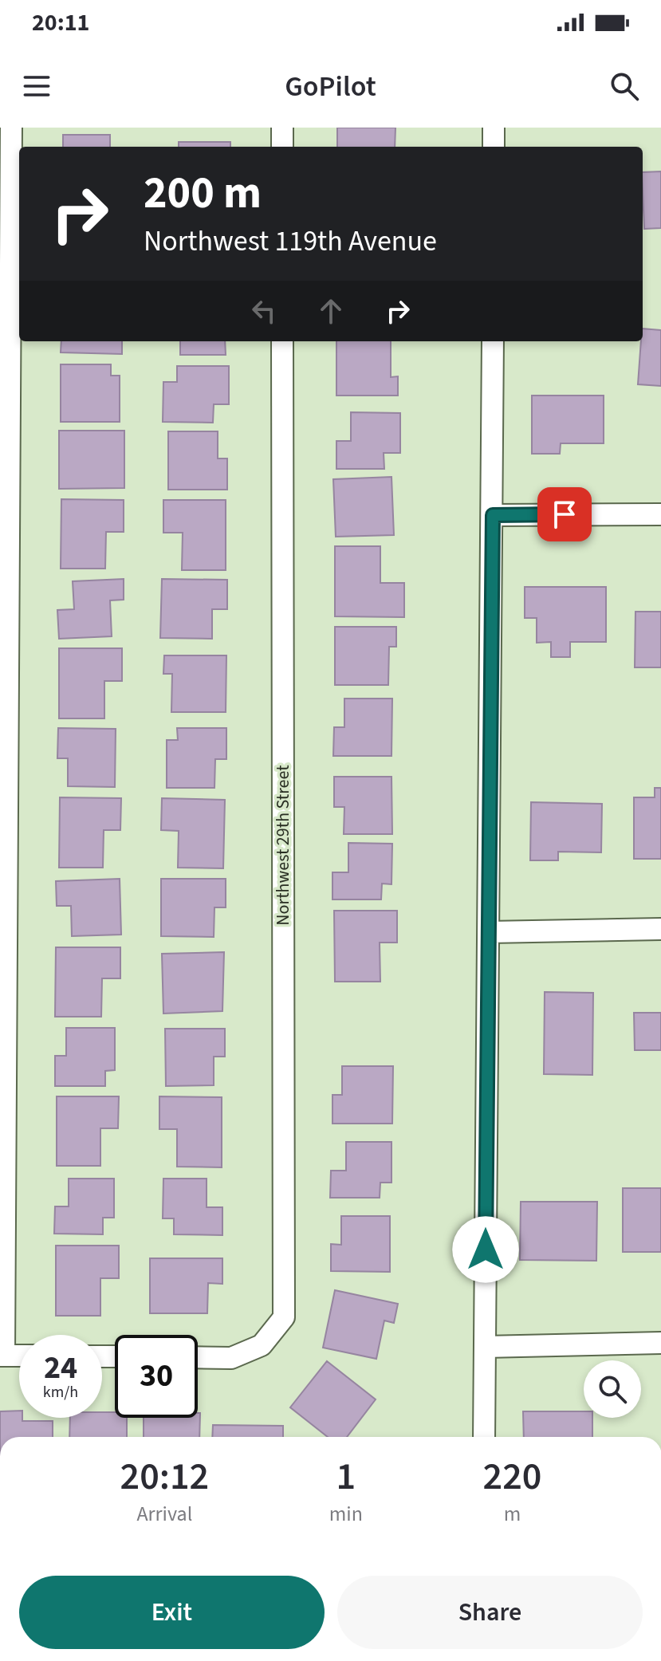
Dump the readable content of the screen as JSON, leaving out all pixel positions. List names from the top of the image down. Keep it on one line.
{"streets":{"street":["Northwest 29th Street"]},"page":{"status":"20:11","header":"GoPilot","turn":["200 m","Northwest 119th Avenue"],"speed":"24 km/h","limit":"30","eta":["20:12","Arrival","1","min","220","m"],"buttons":["Exit","Share"]}}
